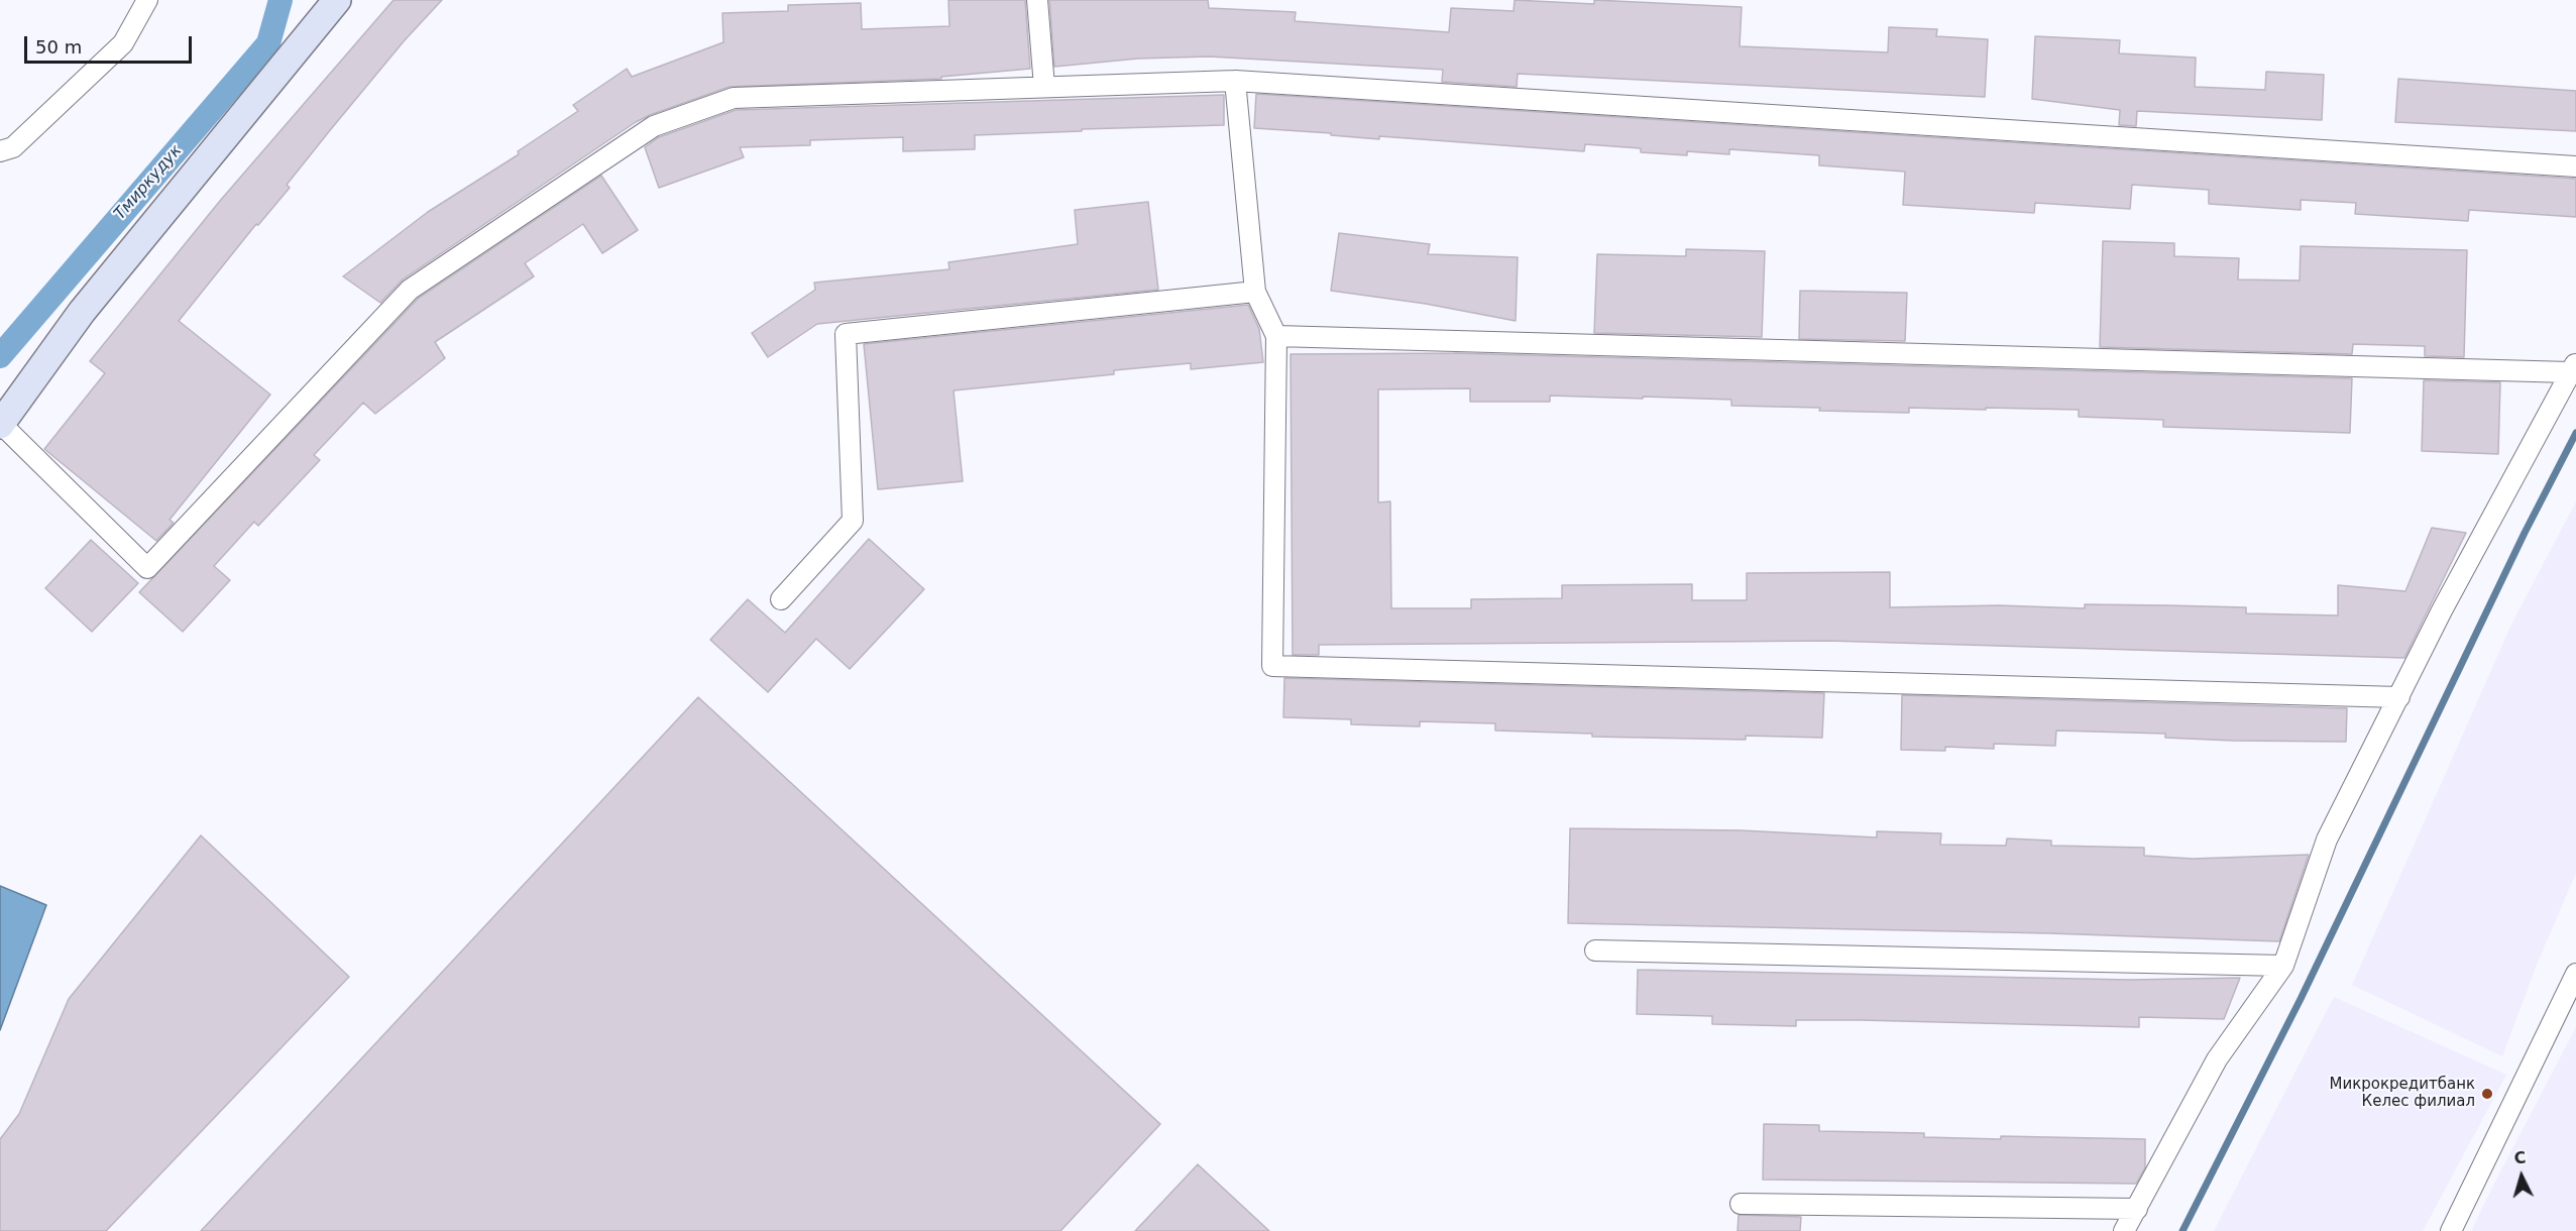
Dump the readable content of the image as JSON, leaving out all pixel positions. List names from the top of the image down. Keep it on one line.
{"water":["Тмиркудук"],"places":["Микрокредитбанк Келес филиал"],"scale_bar":"50 m","north":"top"}
